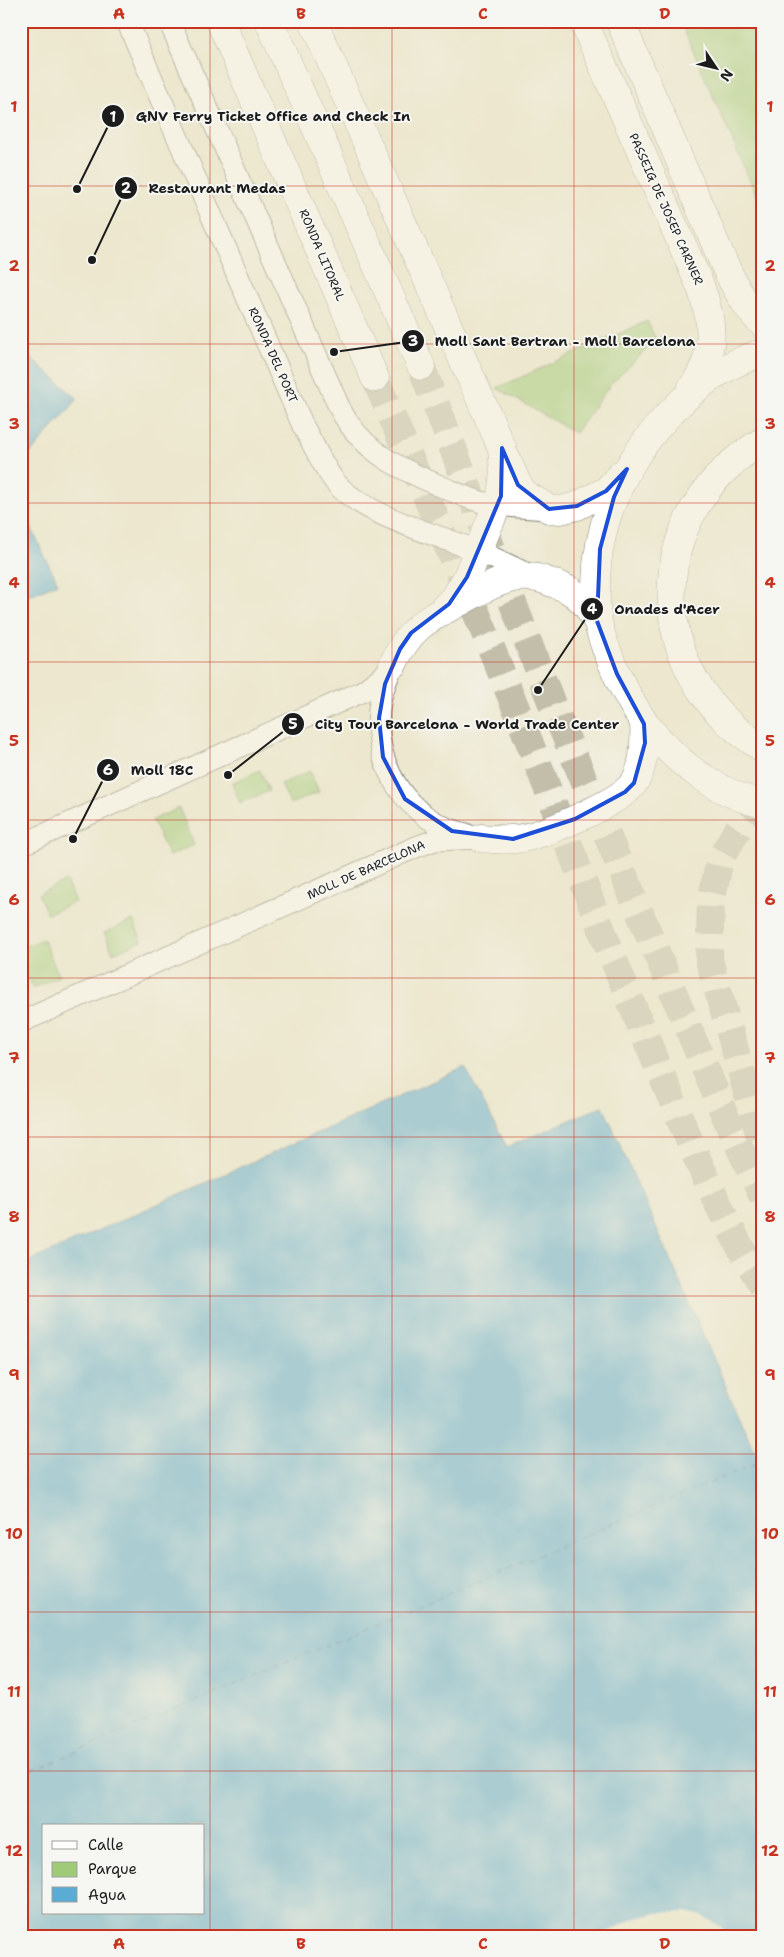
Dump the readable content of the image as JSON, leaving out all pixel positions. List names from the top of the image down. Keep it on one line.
{"streets":{"main road":["PASSEIG DE JOSEP CARNER","RONDA LITORAL"],"street":["RONDA DEL PORT","MOLL DE BARCELONA"]},"places":["GNV Ferry Ticket Office and Check In","Restaurant Medas","Moll Sant Bertran - Moll Barcelona","Onades d'Acer","City Tour Barcelona - World Trade Center","Moll 18C"],"legend":["Calle","Parque","Agua"],"north":"bottom right","grid":{"columns":["A","B","C","D"],"rows":["1","2","3","4","5","6","7","8","9","10","11","12"]}}
